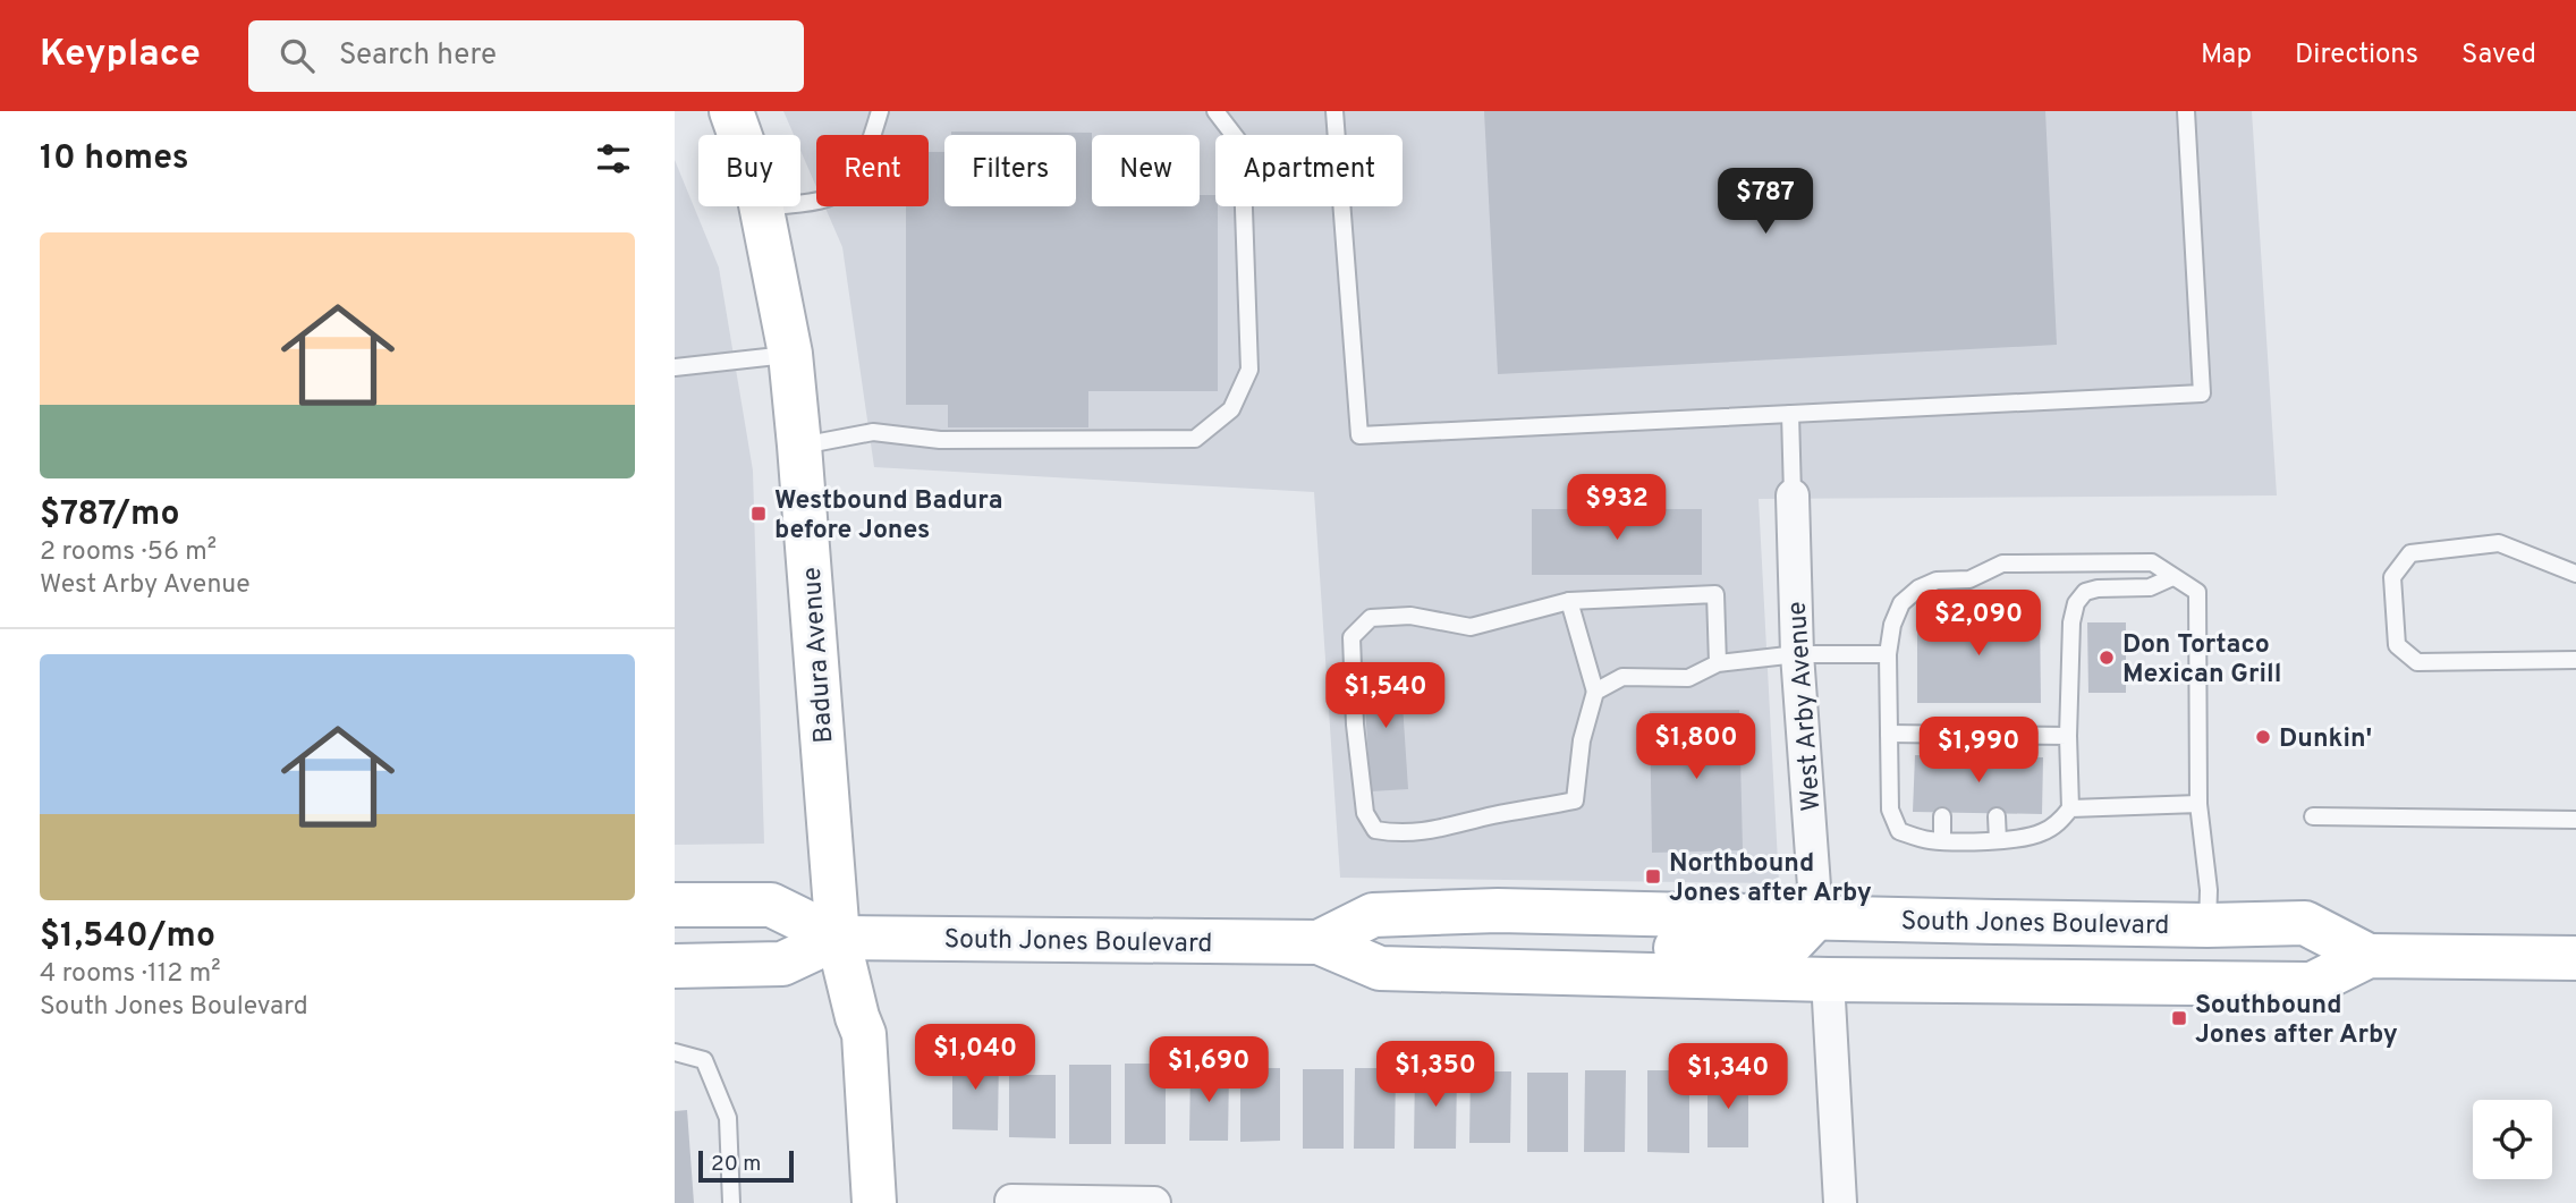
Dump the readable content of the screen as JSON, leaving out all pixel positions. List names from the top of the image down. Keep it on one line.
{"streets":{"main road":["Badura Avenue","South Jones Boulevard"],"street":["West Arby Avenue"]},"crossings":[["Badura Avenue","South Jones Boulevard"],["West Arby Avenue","South Jones Boulevard"]],"places":{"transit":["Westbound Badura before Jones","Northbound Jones after Arby","Southbound Jones after Arby"],"other":["Don Tortaco Mexican Grill","Dunkin'"]},"scale_bar":"20 m","page":{"header":"Keyplace","search":"Search here","nav":["Map","Directions","Saved"],"heading":"10 homes","chip":["Buy","Rent","Filters","New","Apartment"],"price":["$787","$932","$2,090","$1,540","$1,800","$1,990","$1,040","$1,690","$1,350","$1,340"],"list":[{"name":"$787/mo","note":"2 rooms · 56 m² · West Arby Avenue"},{"name":"$1,540/mo","note":"4 rooms · 112 m² · South Jones Boulevard"}],"scale":"20 m"}}
